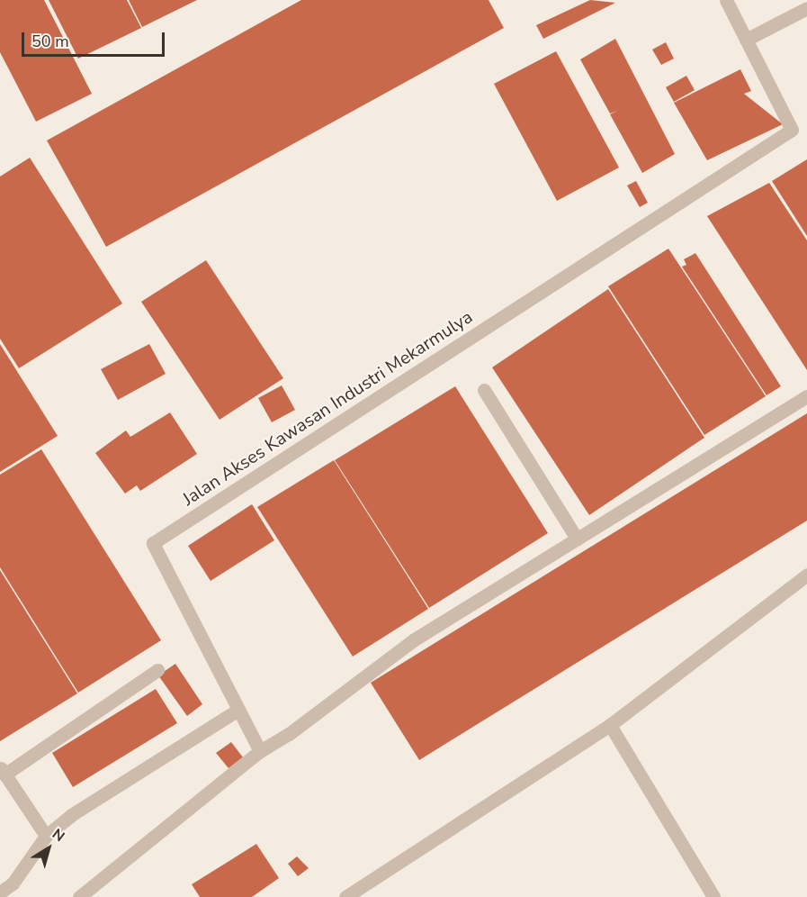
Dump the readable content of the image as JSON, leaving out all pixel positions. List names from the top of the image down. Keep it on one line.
{"streets":{"street":["Jalan Akses Kawasan Industri Mekarmulya"]},"scale_bar":"50 m","north":"top right"}
